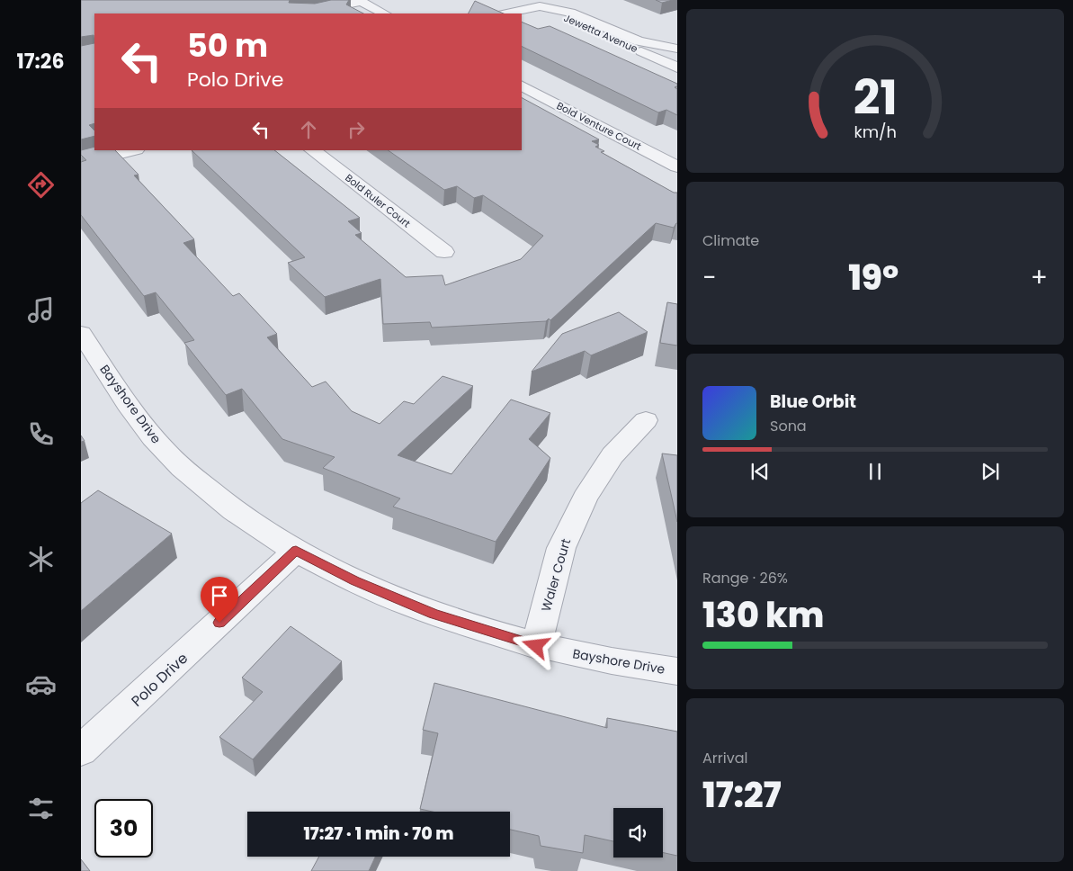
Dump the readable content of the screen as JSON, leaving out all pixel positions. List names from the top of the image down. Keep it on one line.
{"streets":{"street":["Jewetta Avenue","Bold Venture Court","Bold Ruler Court","Bayshore Drive","Waler Court","Polo Drive"]},"crossings":[["Bayshore Drive","Waler Court"],["Bayshore Drive","Polo Drive"]],"page":{"tabs":"17:26","turn":["50 m","Polo Drive"],"tile":["Climate",["Range · 26%","130 km"],["Arrival","17:27"]],"heat":["−","19°","+"],"song":["Blue Orbit","Sona"],"limit":"30","trip":"17:27 · 1 min · 70 m","gauge":["21","km/h"]}}
